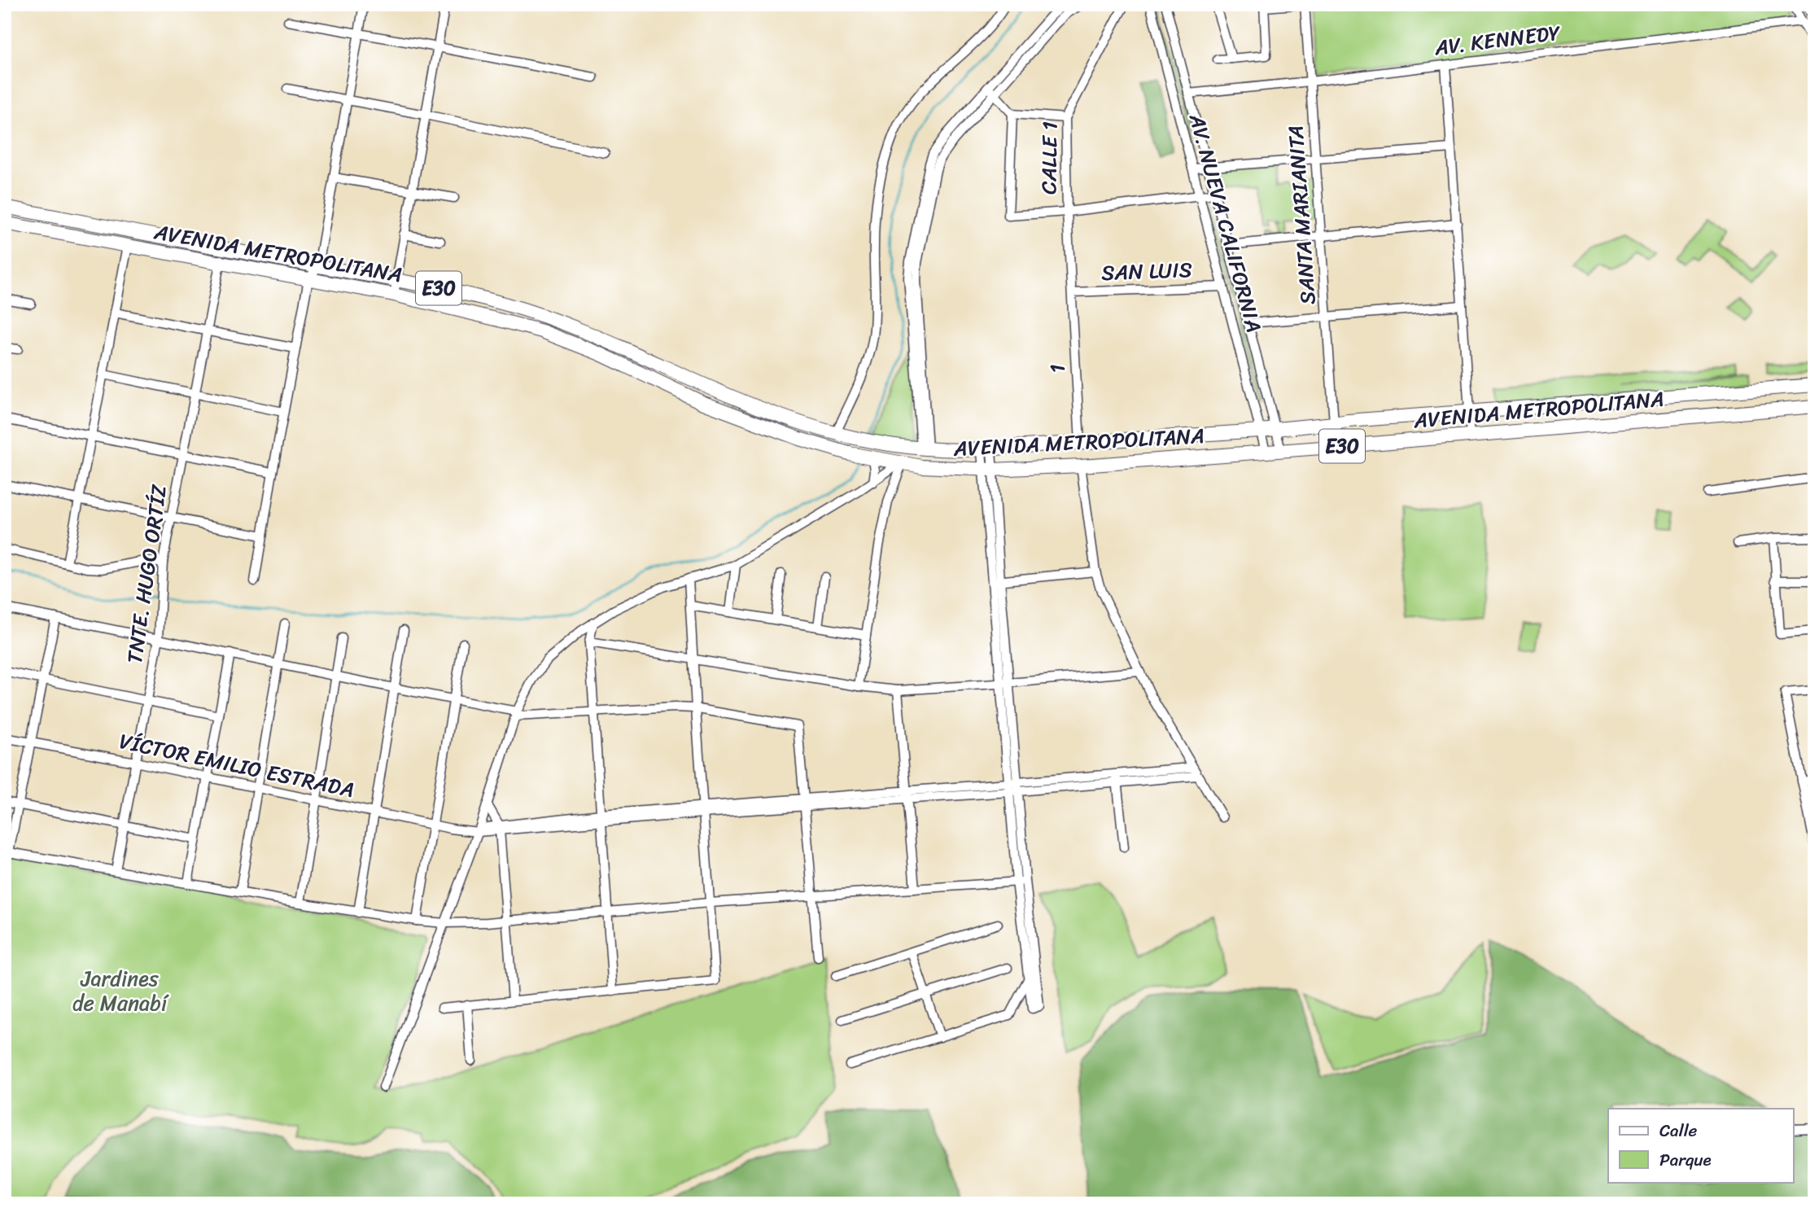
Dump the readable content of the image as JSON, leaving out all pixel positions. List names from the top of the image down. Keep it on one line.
{"streets":{"highway":["AVENIDA METROPOLITANA","E30"],"street":["AV. KENNEDY","CALLE 1","SANTA MARIANITA","AV. NUEVA CALIFORNIA","SAN LUIS","1","TNTE. HUGO ORTÍZ","VÍCTOR EMILIO ESTRADA"]},"crossings":[["AV. KENNEDY","SANTA MARIANITA"],["AV. KENNEDY","AV. NUEVA CALIFORNIA"],["CALLE 1","SAN LUIS"],["CALLE 1","1"],["SANTA MARIANITA","AVENIDA METROPOLITANA"],["SANTA MARIANITA","E30"],["AV. NUEVA CALIFORNIA","AVENIDA METROPOLITANA"],["AV. NUEVA CALIFORNIA","SAN LUIS"],["AV. NUEVA CALIFORNIA","E30"],["AVENIDA METROPOLITANA","E30"],["AVENIDA METROPOLITANA","TNTE. HUGO ORTÍZ"],["SAN LUIS","1"],["E30","1"],["E30","TNTE. HUGO ORTÍZ"],["TNTE. HUGO ORTÍZ","VÍCTOR EMILIO ESTRADA"]],"parks":["Jardines de Manabí"],"legend":["Calle","Parque"]}
